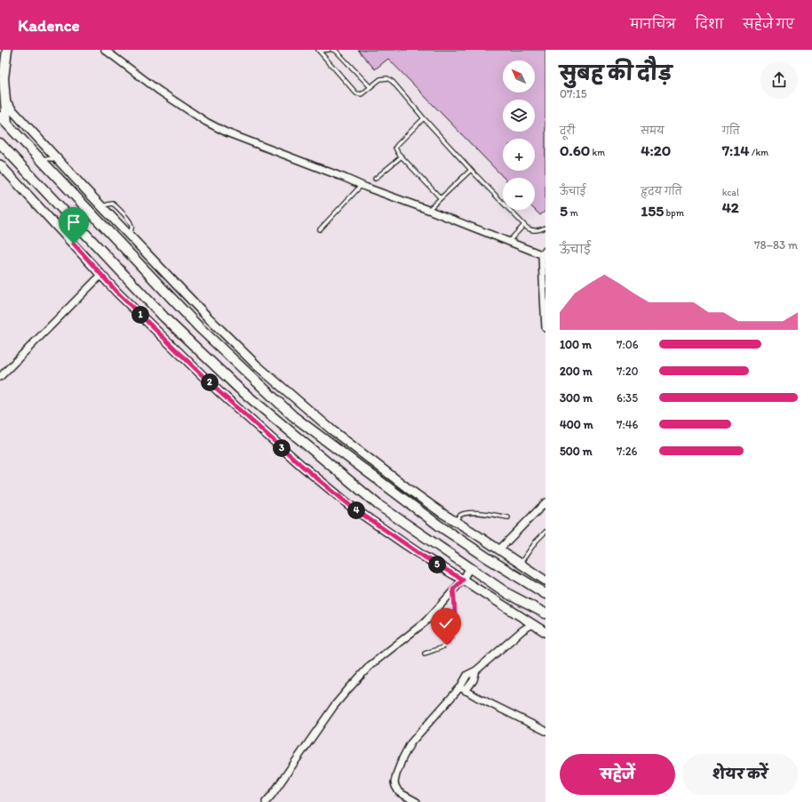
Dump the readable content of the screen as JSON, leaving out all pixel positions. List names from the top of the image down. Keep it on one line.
{"north":"top left","page":{"header":"Kadence","nav":["मानचित्र","दिशा","सहेजे गए"],"heading":["सुबह की दौड़","07:15"],"map_buttons":["+","−"],"stats":[["दूरी","0.60 km"],["समय","4:20"],["गति","7:14 /km"],["ऊँचाई","5 m"],["हृदय गति","155 bpm"],["kcal","42"]],"chart":["ऊँचाई","78–83 m"],"pins":["1","2","3","4","5"],"list":[{"name":"100 m","note":"7:06"},{"name":"200 m","note":"7:20"},{"name":"300 m","note":"6:35"},{"name":"400 m","note":"7:46"},{"name":"500 m","note":"7:26"}],"buttons":["सहेजें","शेयर करें"]}}
